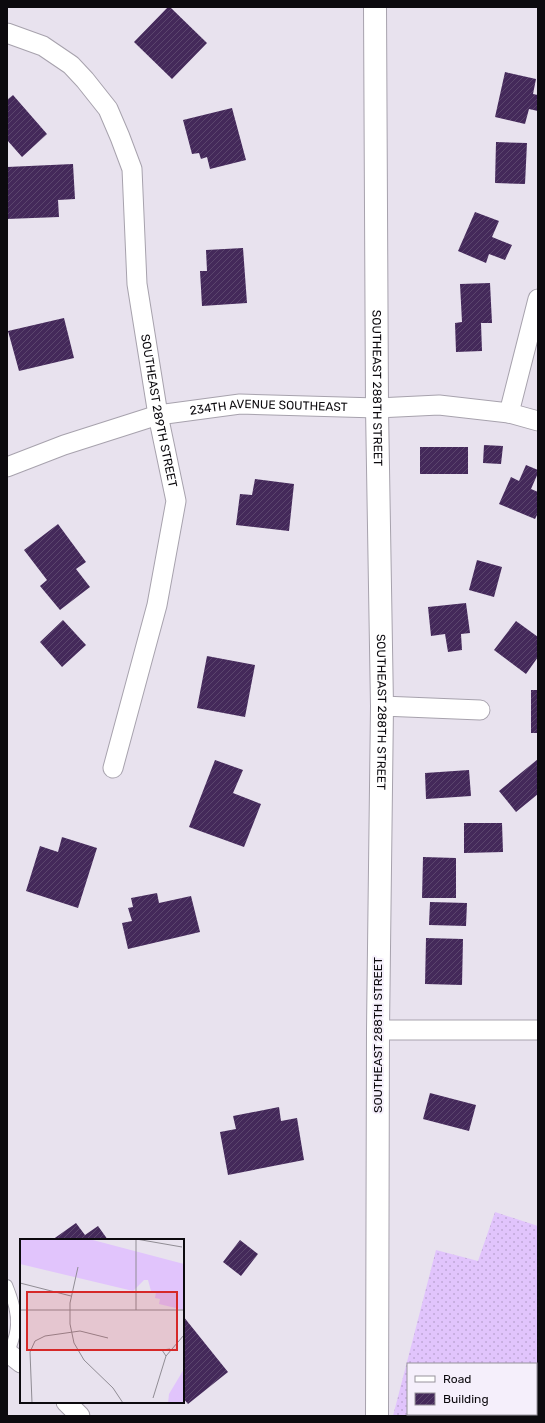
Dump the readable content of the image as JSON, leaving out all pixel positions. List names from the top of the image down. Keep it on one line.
{"streets":{"street":["SOUTHEAST 288TH STREET","234TH AVENUE SOUTHEAST","SOUTHEAST 289TH STREET"]},"crossings":[["SOUTHEAST 288TH STREET","234TH AVENUE SOUTHEAST"],["234TH AVENUE SOUTHEAST","SOUTHEAST 289TH STREET"]],"legend":["Road","Building"]}
